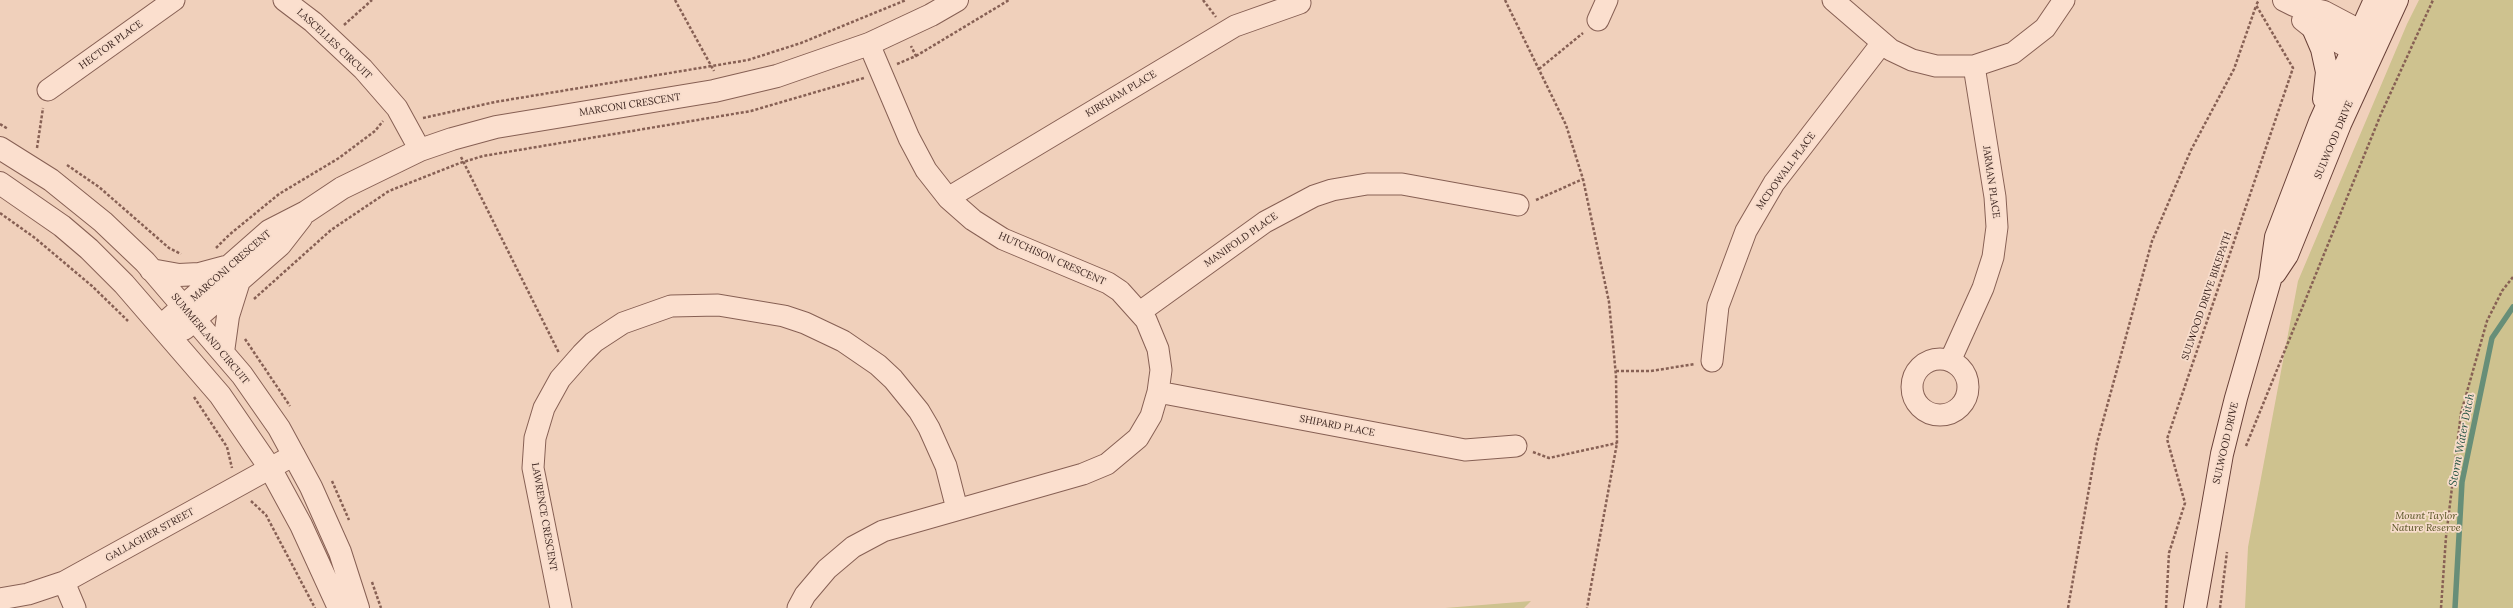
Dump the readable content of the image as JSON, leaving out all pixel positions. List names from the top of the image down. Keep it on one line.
{"streets":{"street":["LASCELLES CIRCUIT","HECTOR PLACE","KIRKHAM PLACE","MARCONI CRESCENT","SULWOOD DRIVE","MCDOWALL PLACE","JARMAN PLACE","MANIFOLD PLACE","HUTCHISON CRESCENT","SUMMERLAND CIRCUIT","SHIPARD PLACE","LAWRENCE CRESCENT","GALLAGHER STREET"],"path":["SULWOOD DRIVE BIKEPATH"]},"crossings":[["LASCELLES CIRCUIT","MARCONI CRESCENT"],["KIRKHAM PLACE","HUTCHISON CRESCENT"],["MARCONI CRESCENT","HUTCHISON CRESCENT"],["MARCONI CRESCENT","SUMMERLAND CIRCUIT"],["MANIFOLD PLACE","HUTCHISON CRESCENT"],["HUTCHISON CRESCENT","SHIPARD PLACE"],["HUTCHISON CRESCENT","LAWRENCE CRESCENT"],["SUMMERLAND CIRCUIT","GALLAGHER STREET"]],"water":["Storm Water Ditch"],"parks":["Mount Taylor Nature Reserve"]}
